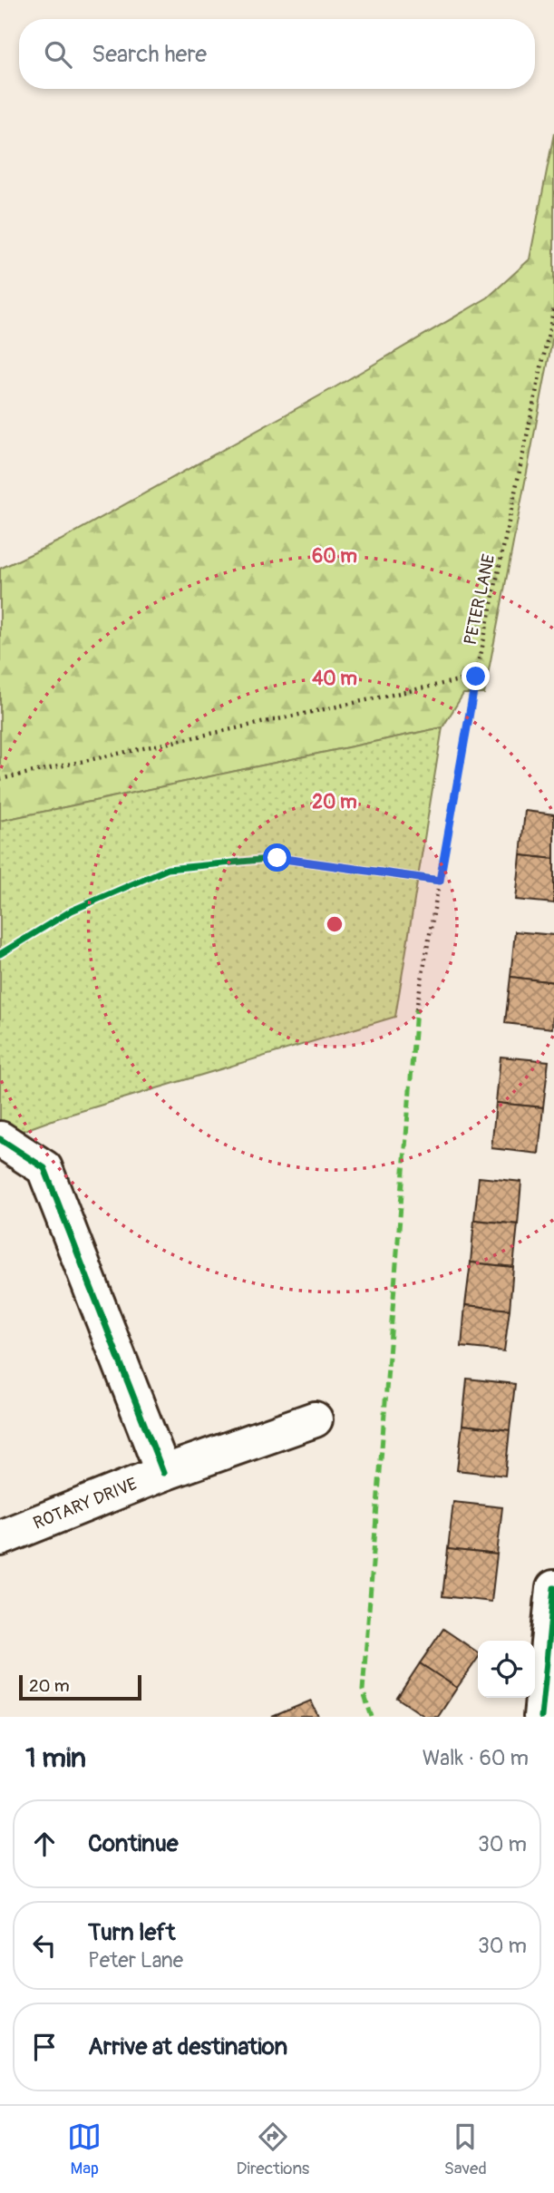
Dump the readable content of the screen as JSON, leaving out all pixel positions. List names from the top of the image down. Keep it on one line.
{"streets":{"street":["ROTARY DRIVE"],"path":["PETER LANE"]},"scale_bar":"20 m","page":{"search":"Search here","scale":"20 m","heading":["1 min","Walk · 60 m"],"list":[["Continue","30 m"],["Turn left","Peter Lane","30 m"],"Arrive at destination"],"nav":["Map","Directions","Saved"]},"rings":["60 m","40 m","20 m"]}
